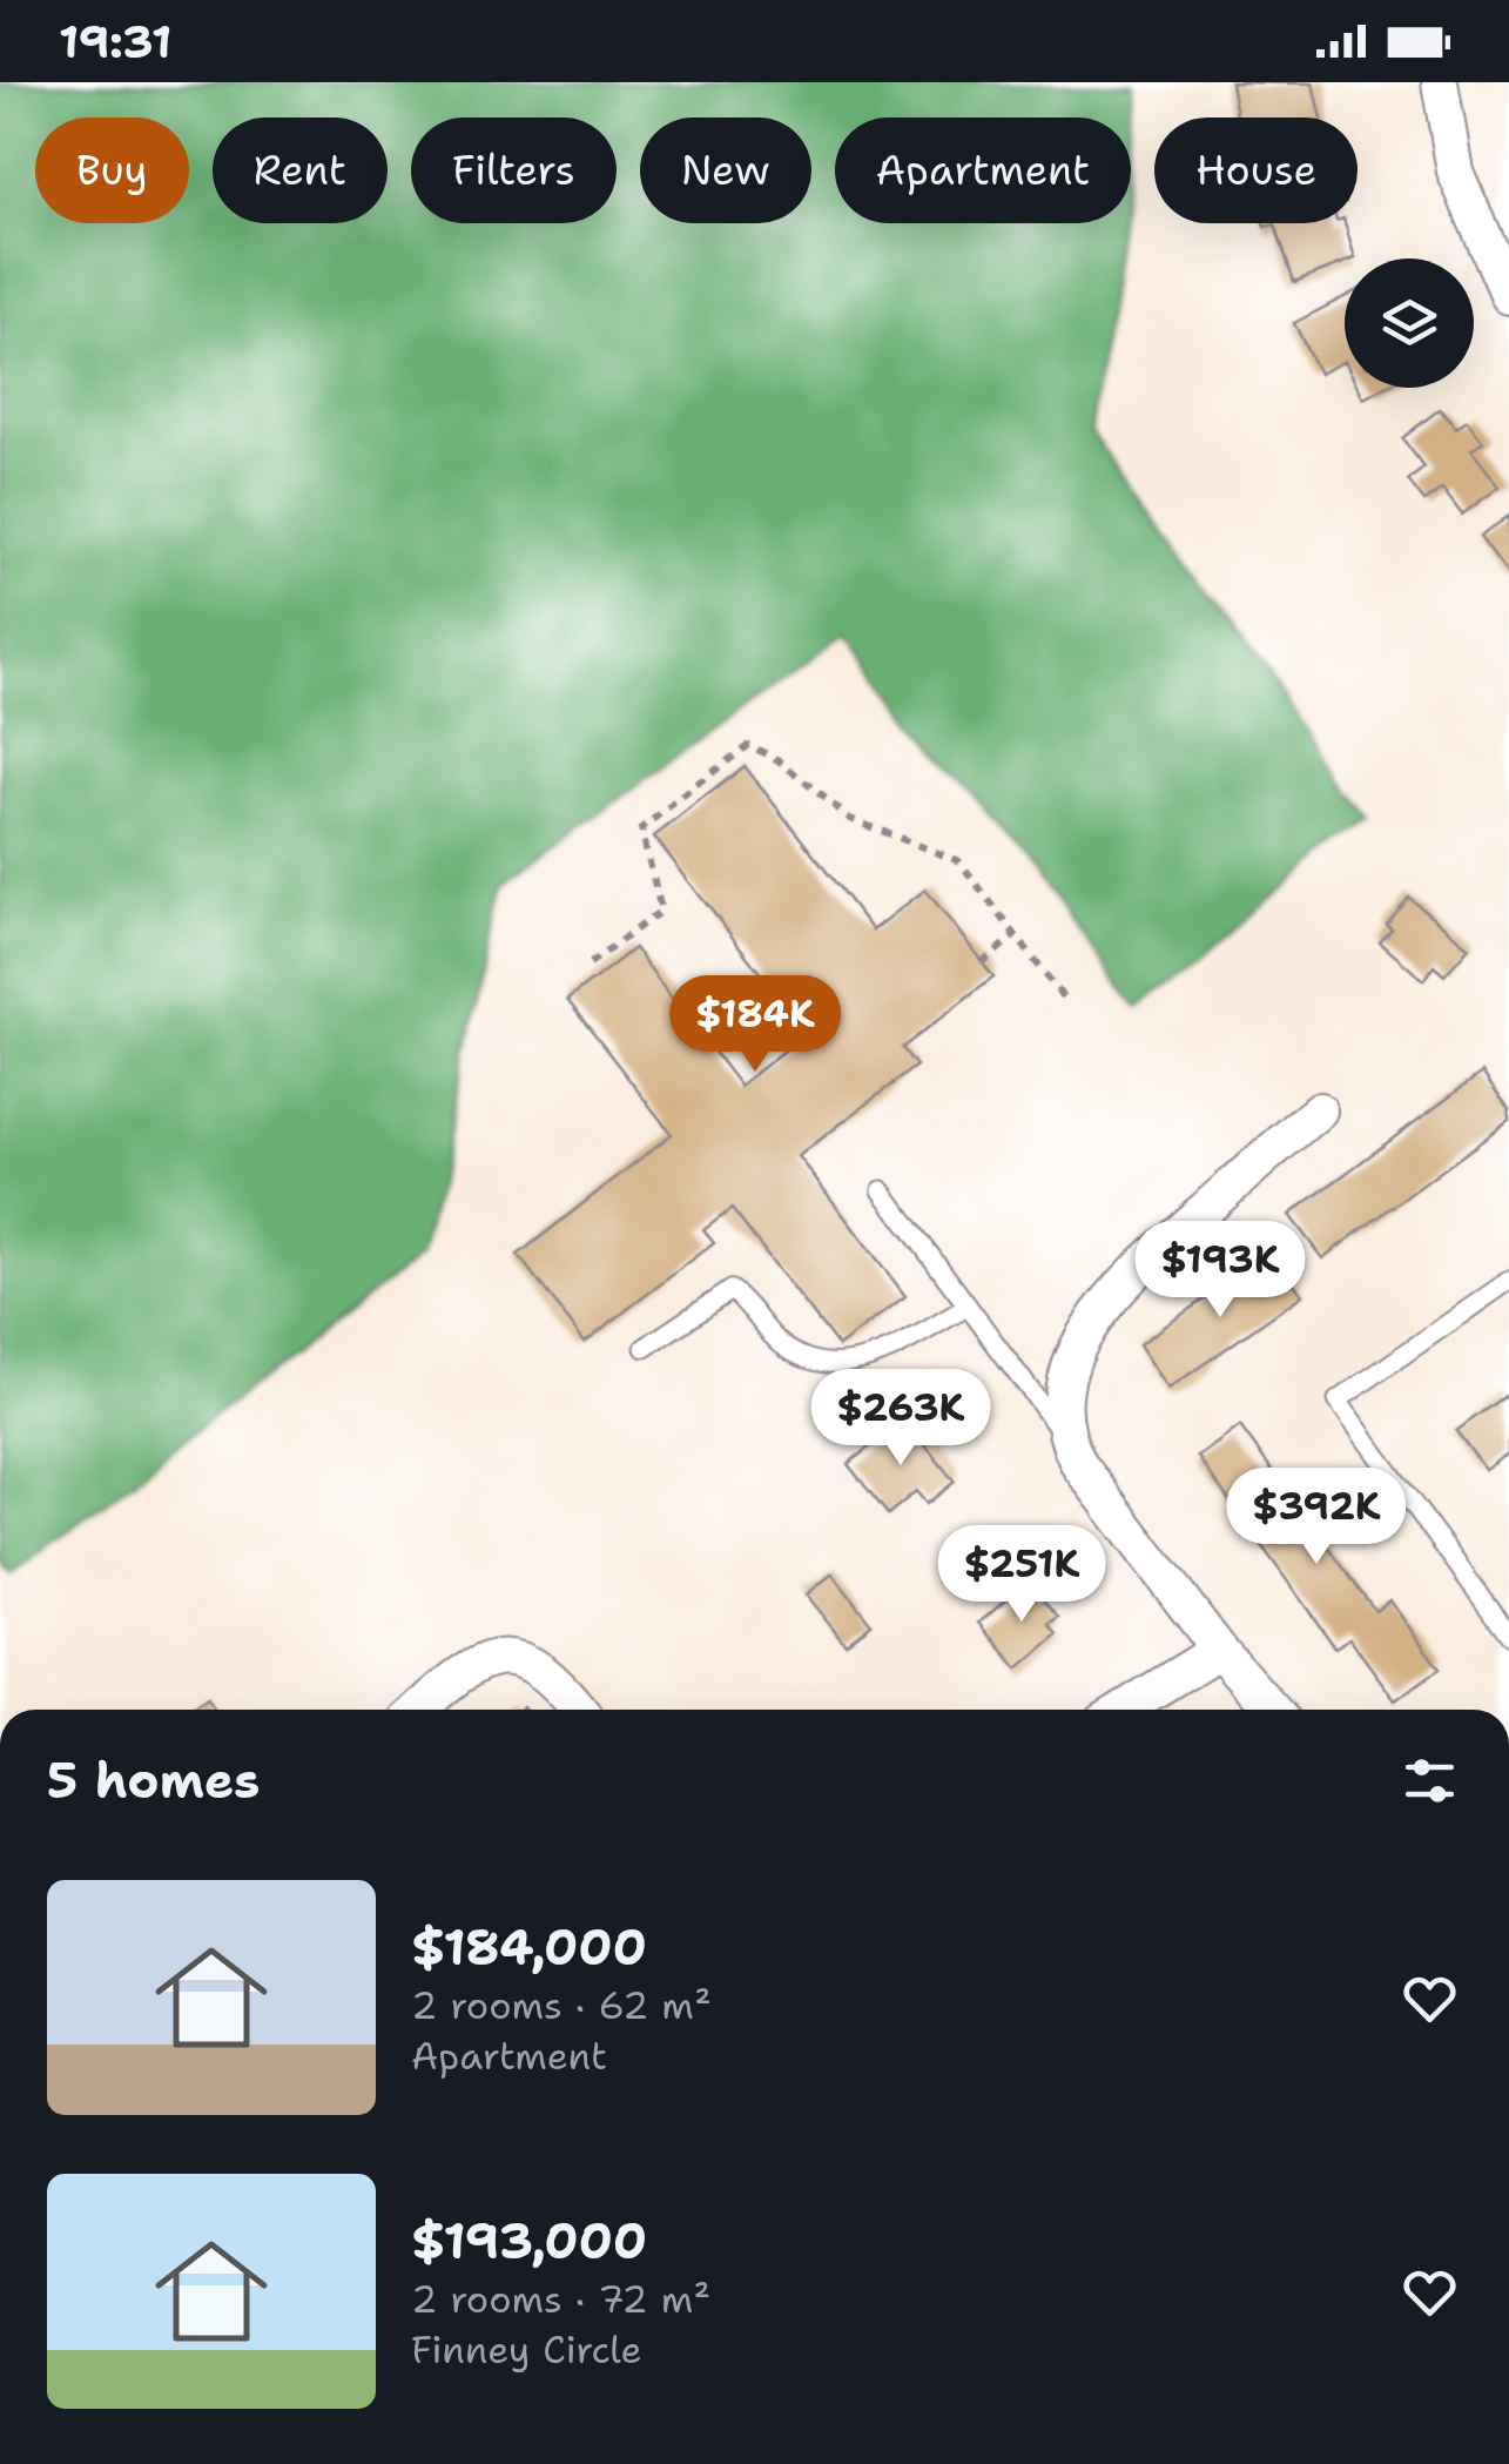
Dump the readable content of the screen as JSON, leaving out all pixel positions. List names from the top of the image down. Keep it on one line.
{"page":{"status":"19:31","chip":["Buy","Rent","Filters","New","Apartment","House"],"price":["$184K","$193K","$263K","$392K","$251K"],"heading":"5 homes","list":[{"name":"$184,000","note":"2 rooms · 62 m² · Apartment"},{"name":"$193,000","note":"2 rooms · 72 m² · Finney Circle"}]}}
